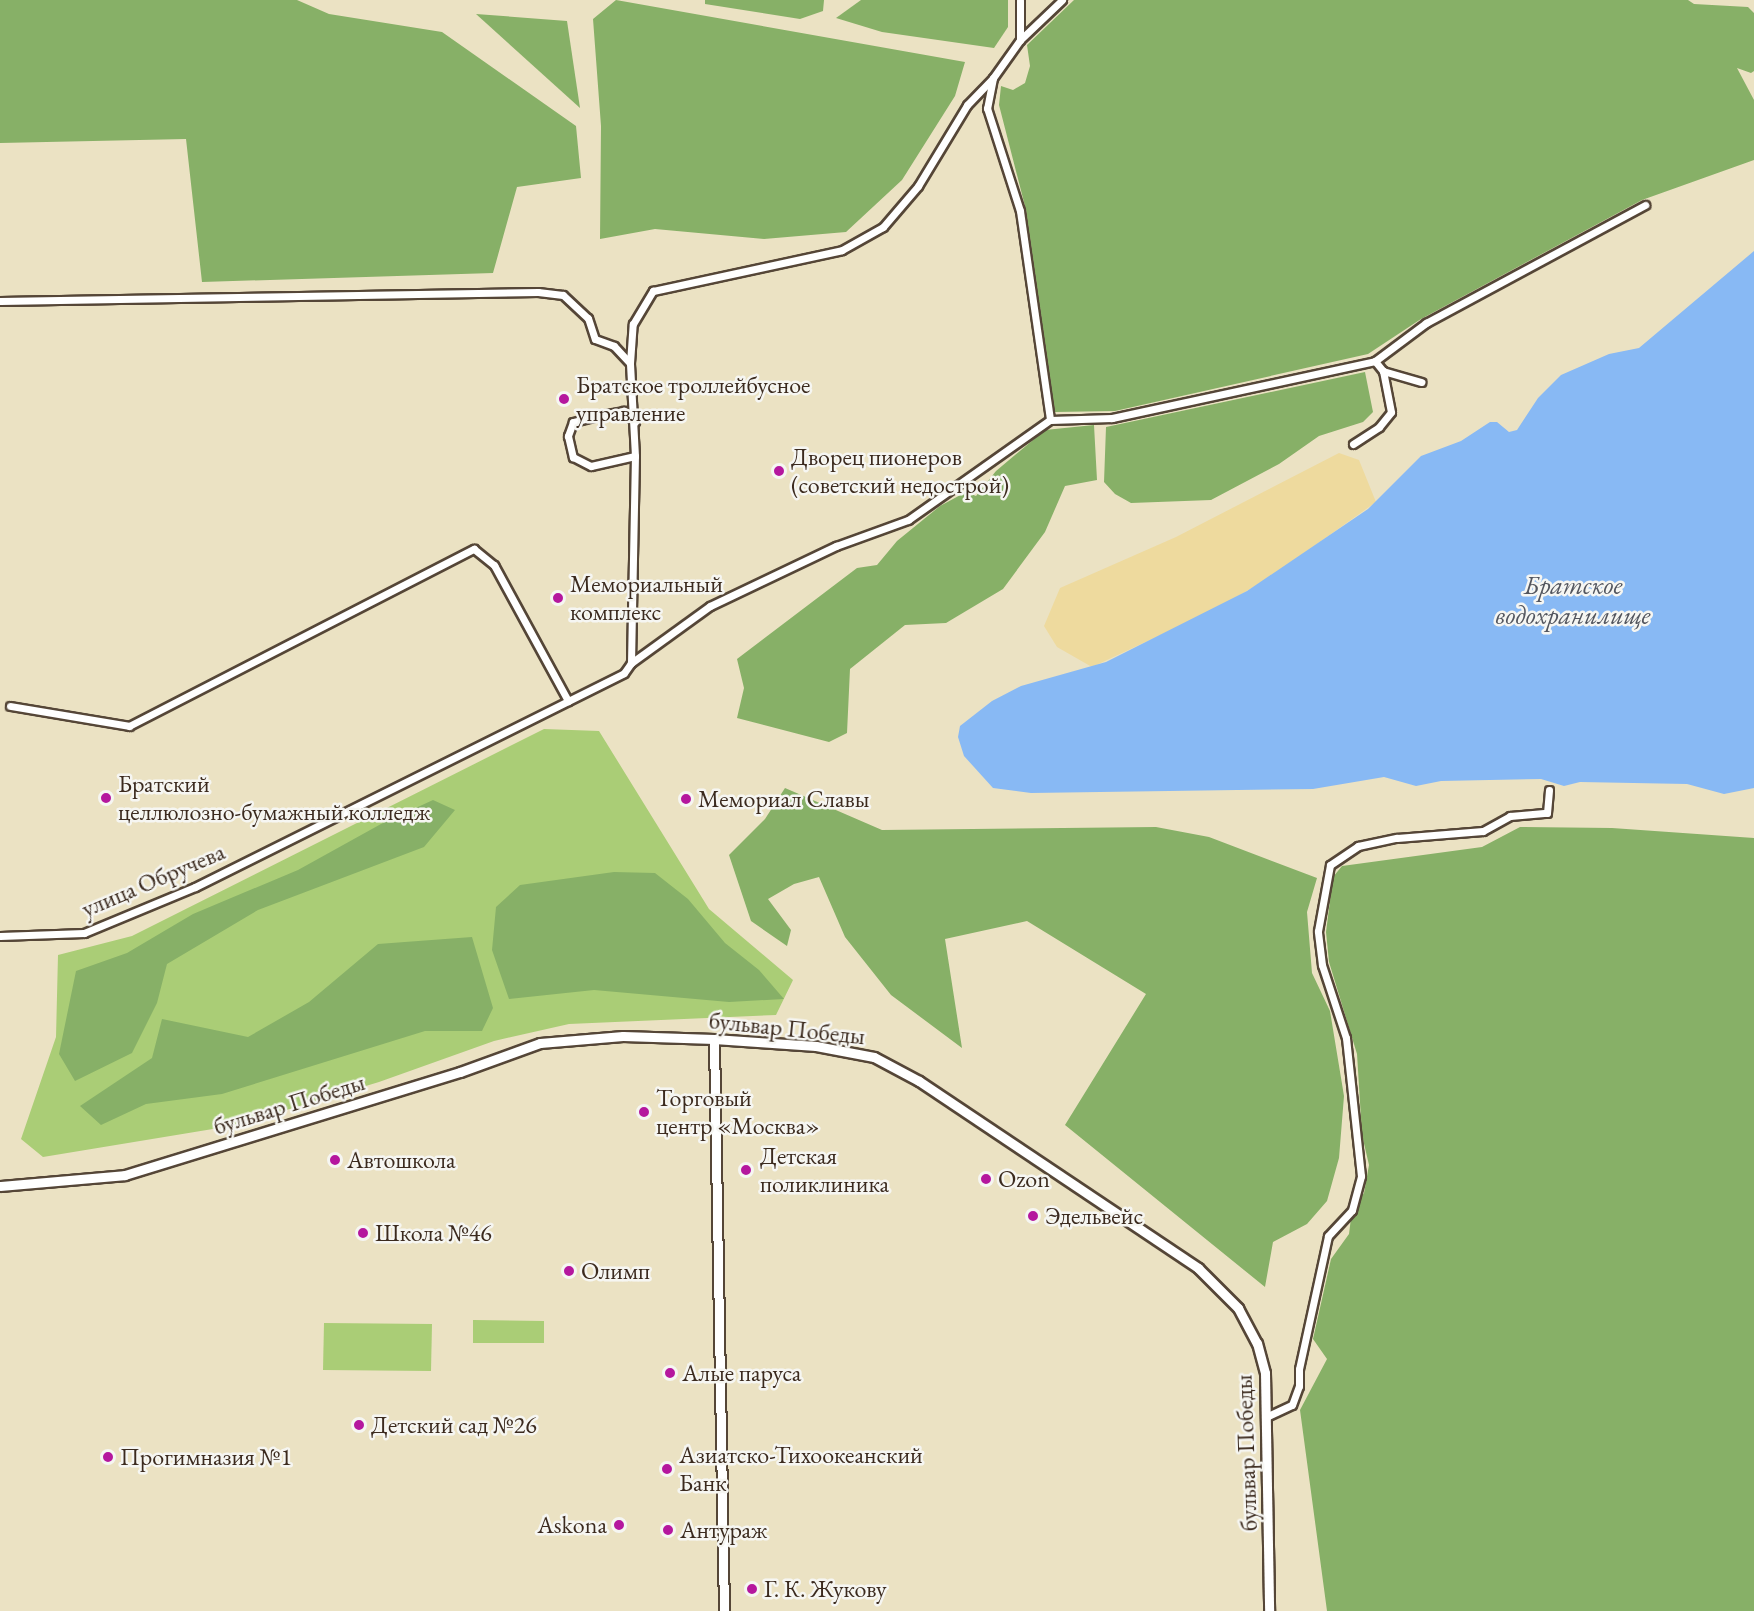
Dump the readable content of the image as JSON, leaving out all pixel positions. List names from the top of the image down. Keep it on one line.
{"streets":{"street":["улица Обручева","бульвар Победы"]},"water":["Братское водохранилище"],"places":["Братское троллейбусное управление","Дворец пионеров (советский недострой)","Мемориальный комплекс","Братский целлюлозно-бумажный колледж","Мемориал Славы","Торговый центр «Москва»","Автошкола","Детская поликлиника","Ozon","Эдельвейс","Школа №46","Олимп","Алые паруса","Детский сад №26","Прогимназия №1","Азиатско-Тихоокеанский Банк","Askona","Антураж","Г. К. Жукову"]}
